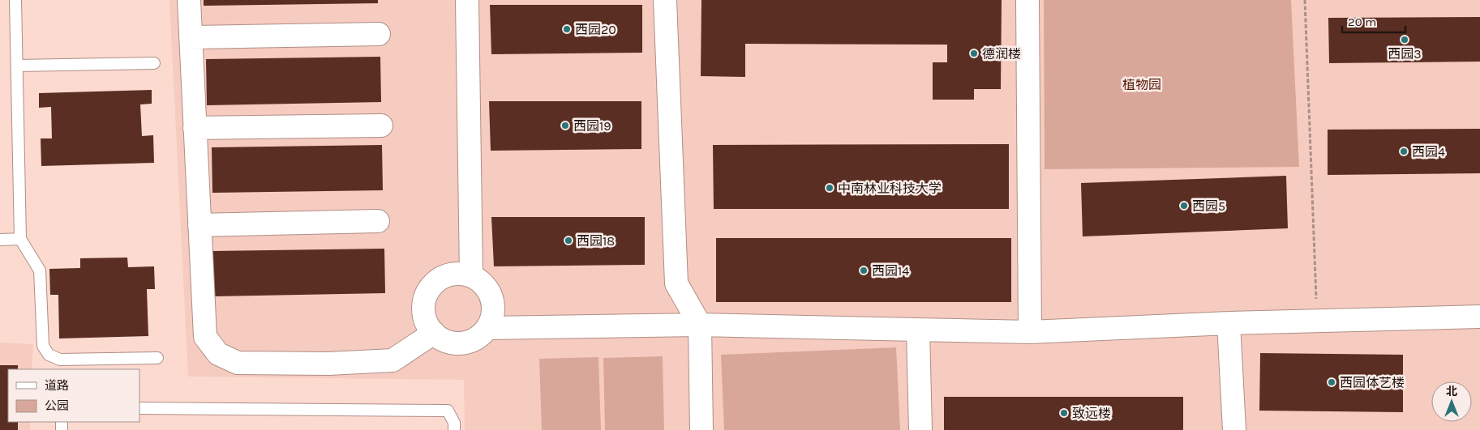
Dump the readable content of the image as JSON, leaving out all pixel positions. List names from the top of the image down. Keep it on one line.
{"parks":["植物园"],"places":["西园20","西园3","德润楼","西园19","西园4","中南林业科技大学","西园5","西园18","西园14","西园体艺楼","致远楼"],"legend":["道路","公园"],"scale_bar":"20 m","north":"top"}
